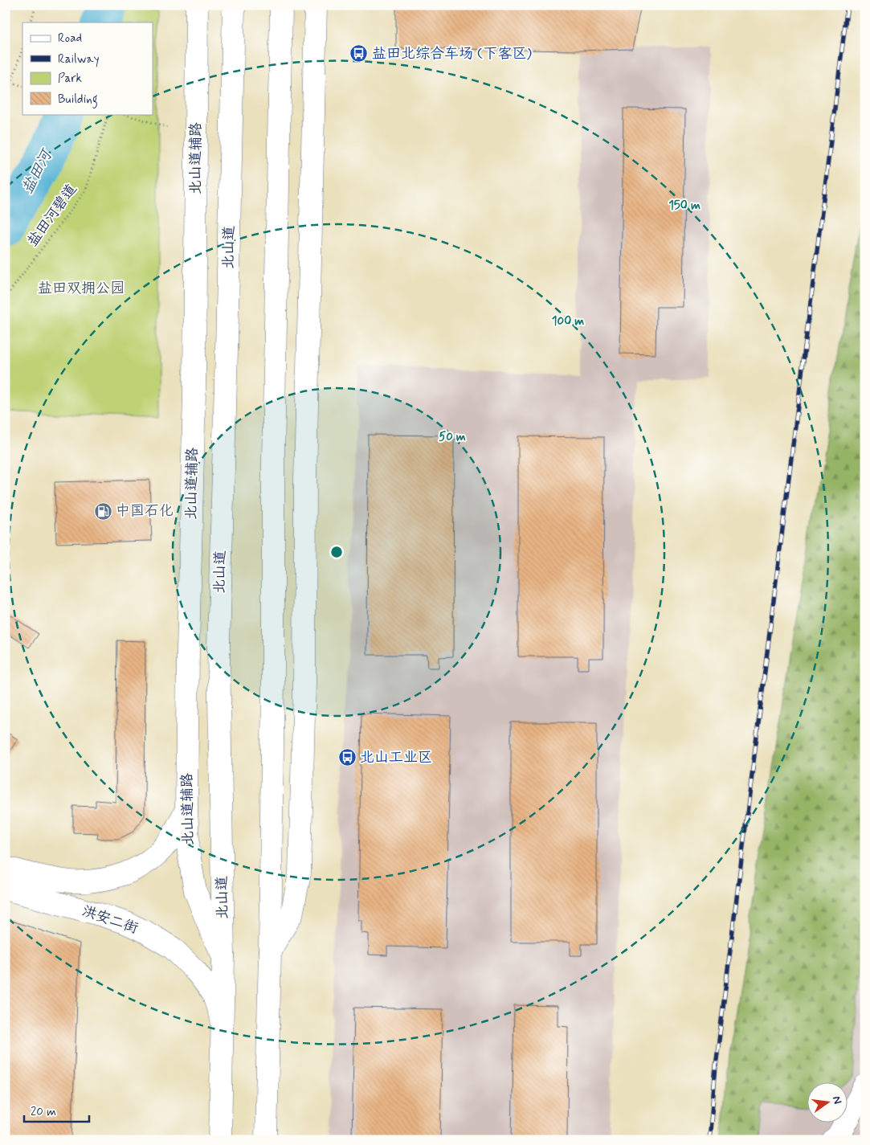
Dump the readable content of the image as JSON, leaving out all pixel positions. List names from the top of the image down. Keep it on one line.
{"streets":{"street":["北山道辅路","北山道","洪安二街"],"path":["盐田河碧道"]},"crossings":[["北山道辅路","北山道"],["北山道","洪安二街"]],"water":["盐田河"],"parks":["盐田双拥公园"],"places":{"bus stop":["盐田北综合车场 (下客区)","北山工业区"],"fuel station":["中国石化"]},"legend":["Road","Railway","Park","Building"],"scale_bar":"20 m","north":"right","rings":["150 m","100 m","50 m"]}
